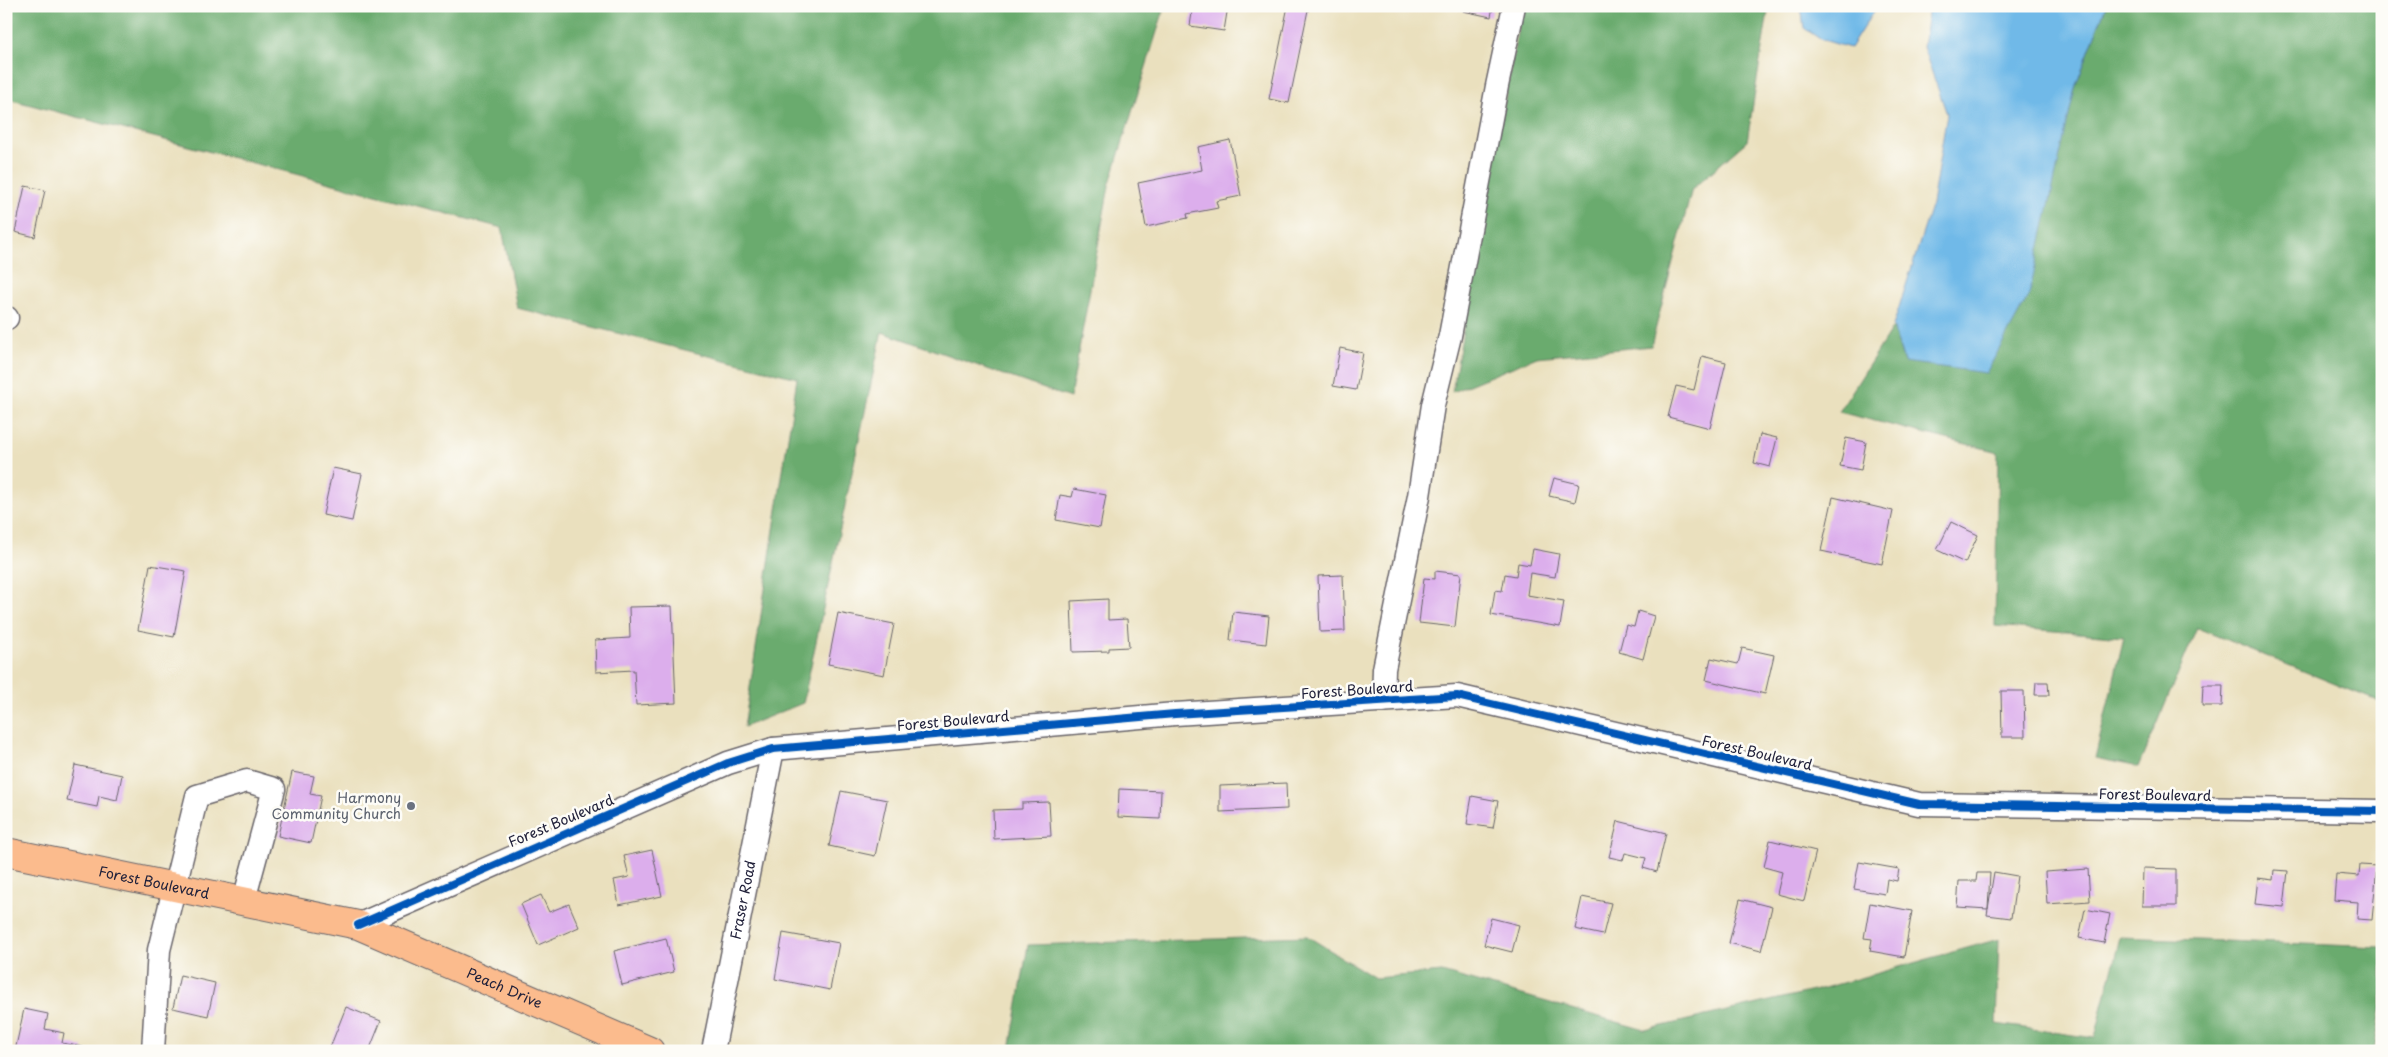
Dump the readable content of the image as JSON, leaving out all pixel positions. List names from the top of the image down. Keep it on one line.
{"streets":{"main road":["Forest Boulevard","Peach Drive"],"street":["Fraser Road"]},"crossings":[["Forest Boulevard","Fraser Road"],["Forest Boulevard","Peach Drive"]],"places":["Harmony Community Church"]}
